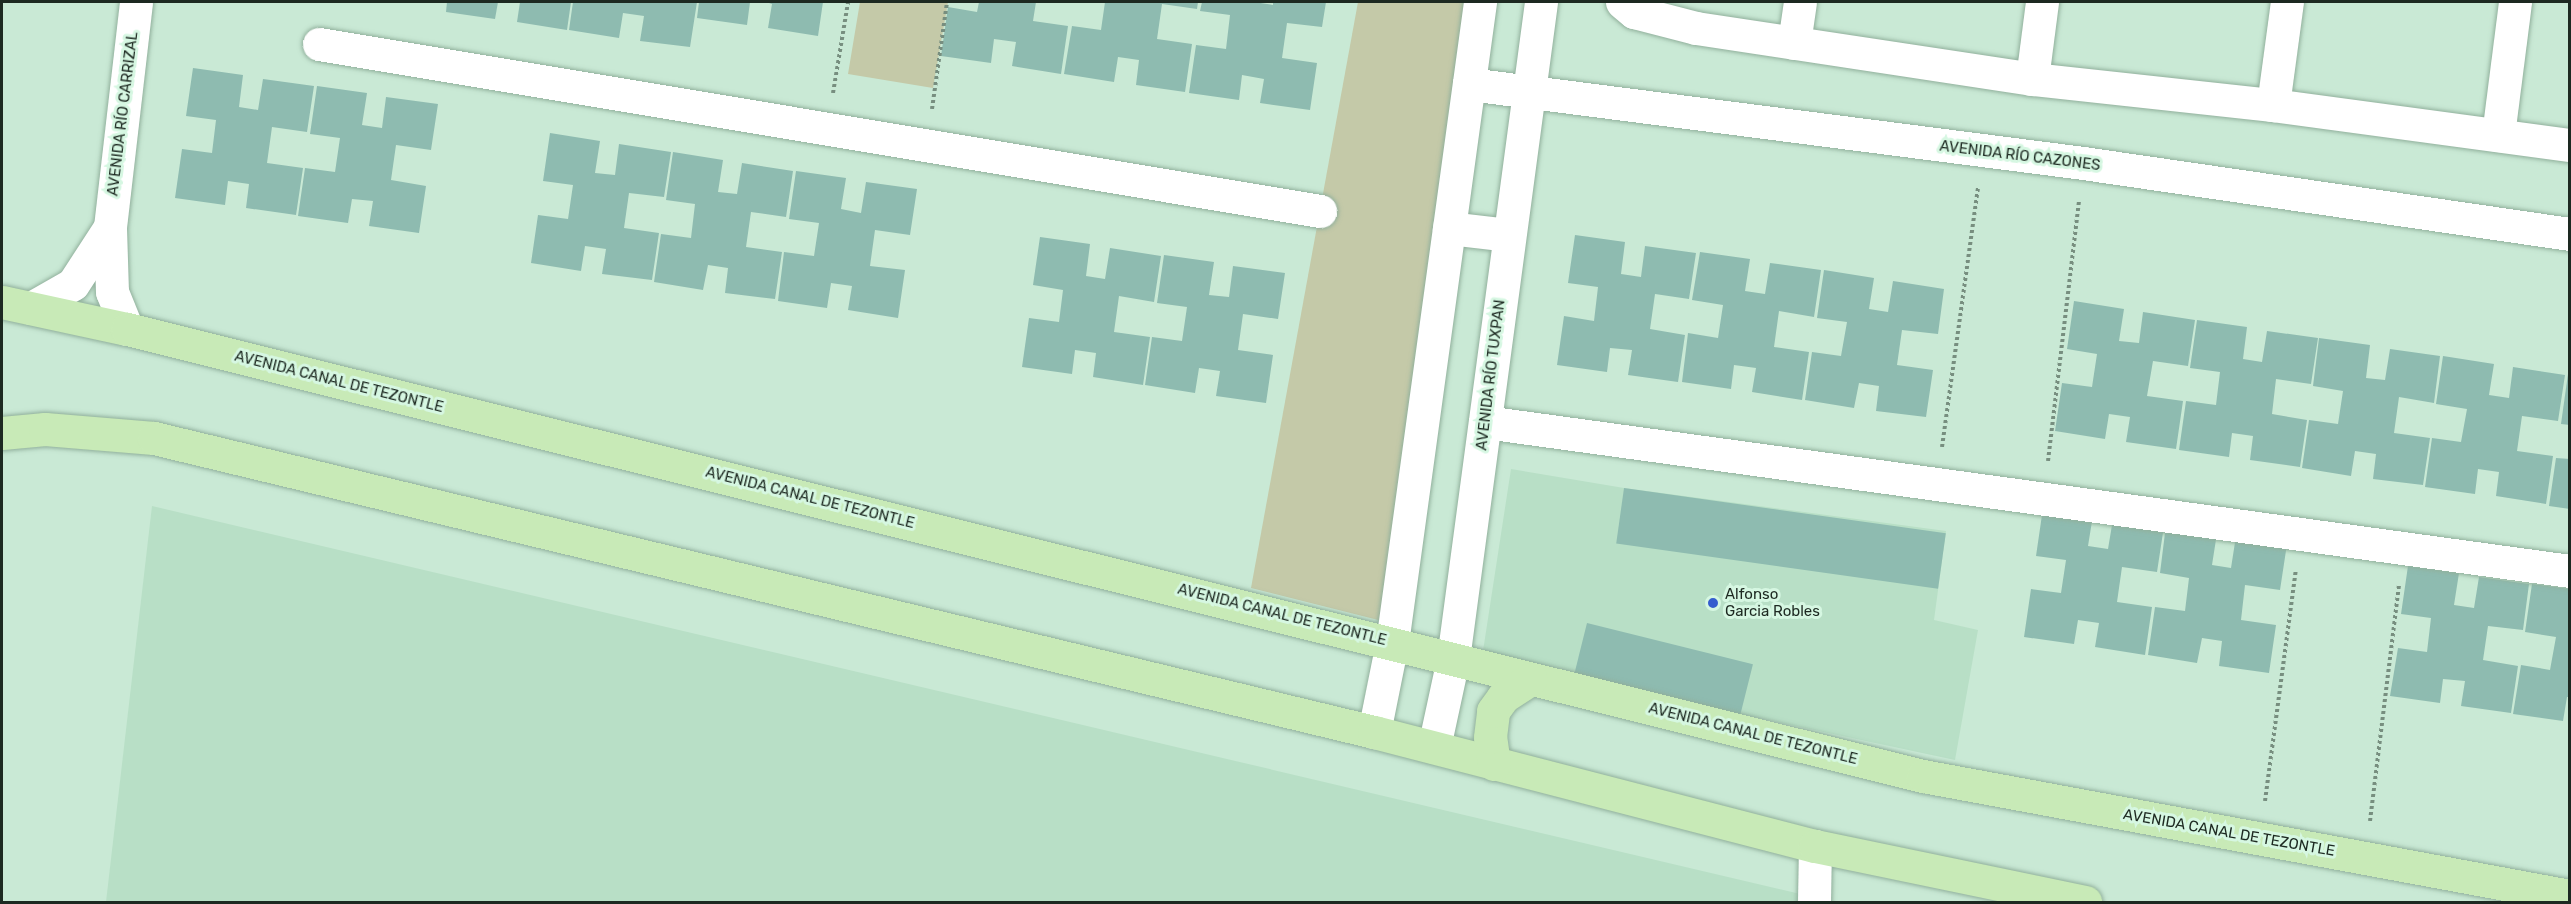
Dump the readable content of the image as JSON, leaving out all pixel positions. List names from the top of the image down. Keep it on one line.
{"streets":{"main road":["AVENIDA CANAL DE TEZONTLE"],"street":["AVENIDA RÍO CARRIZAL","AVENIDA RÍO CAZONES","AVENIDA RÍO TUXPAN"]},"crossings":[["AVENIDA RÍO CARRIZAL","AVENIDA CANAL DE TEZONTLE"],["AVENIDA RÍO CAZONES","AVENIDA RÍO TUXPAN"],["AVENIDA RÍO TUXPAN","AVENIDA CANAL DE TEZONTLE"]],"places":["Alfonso Garcia Robles"]}
